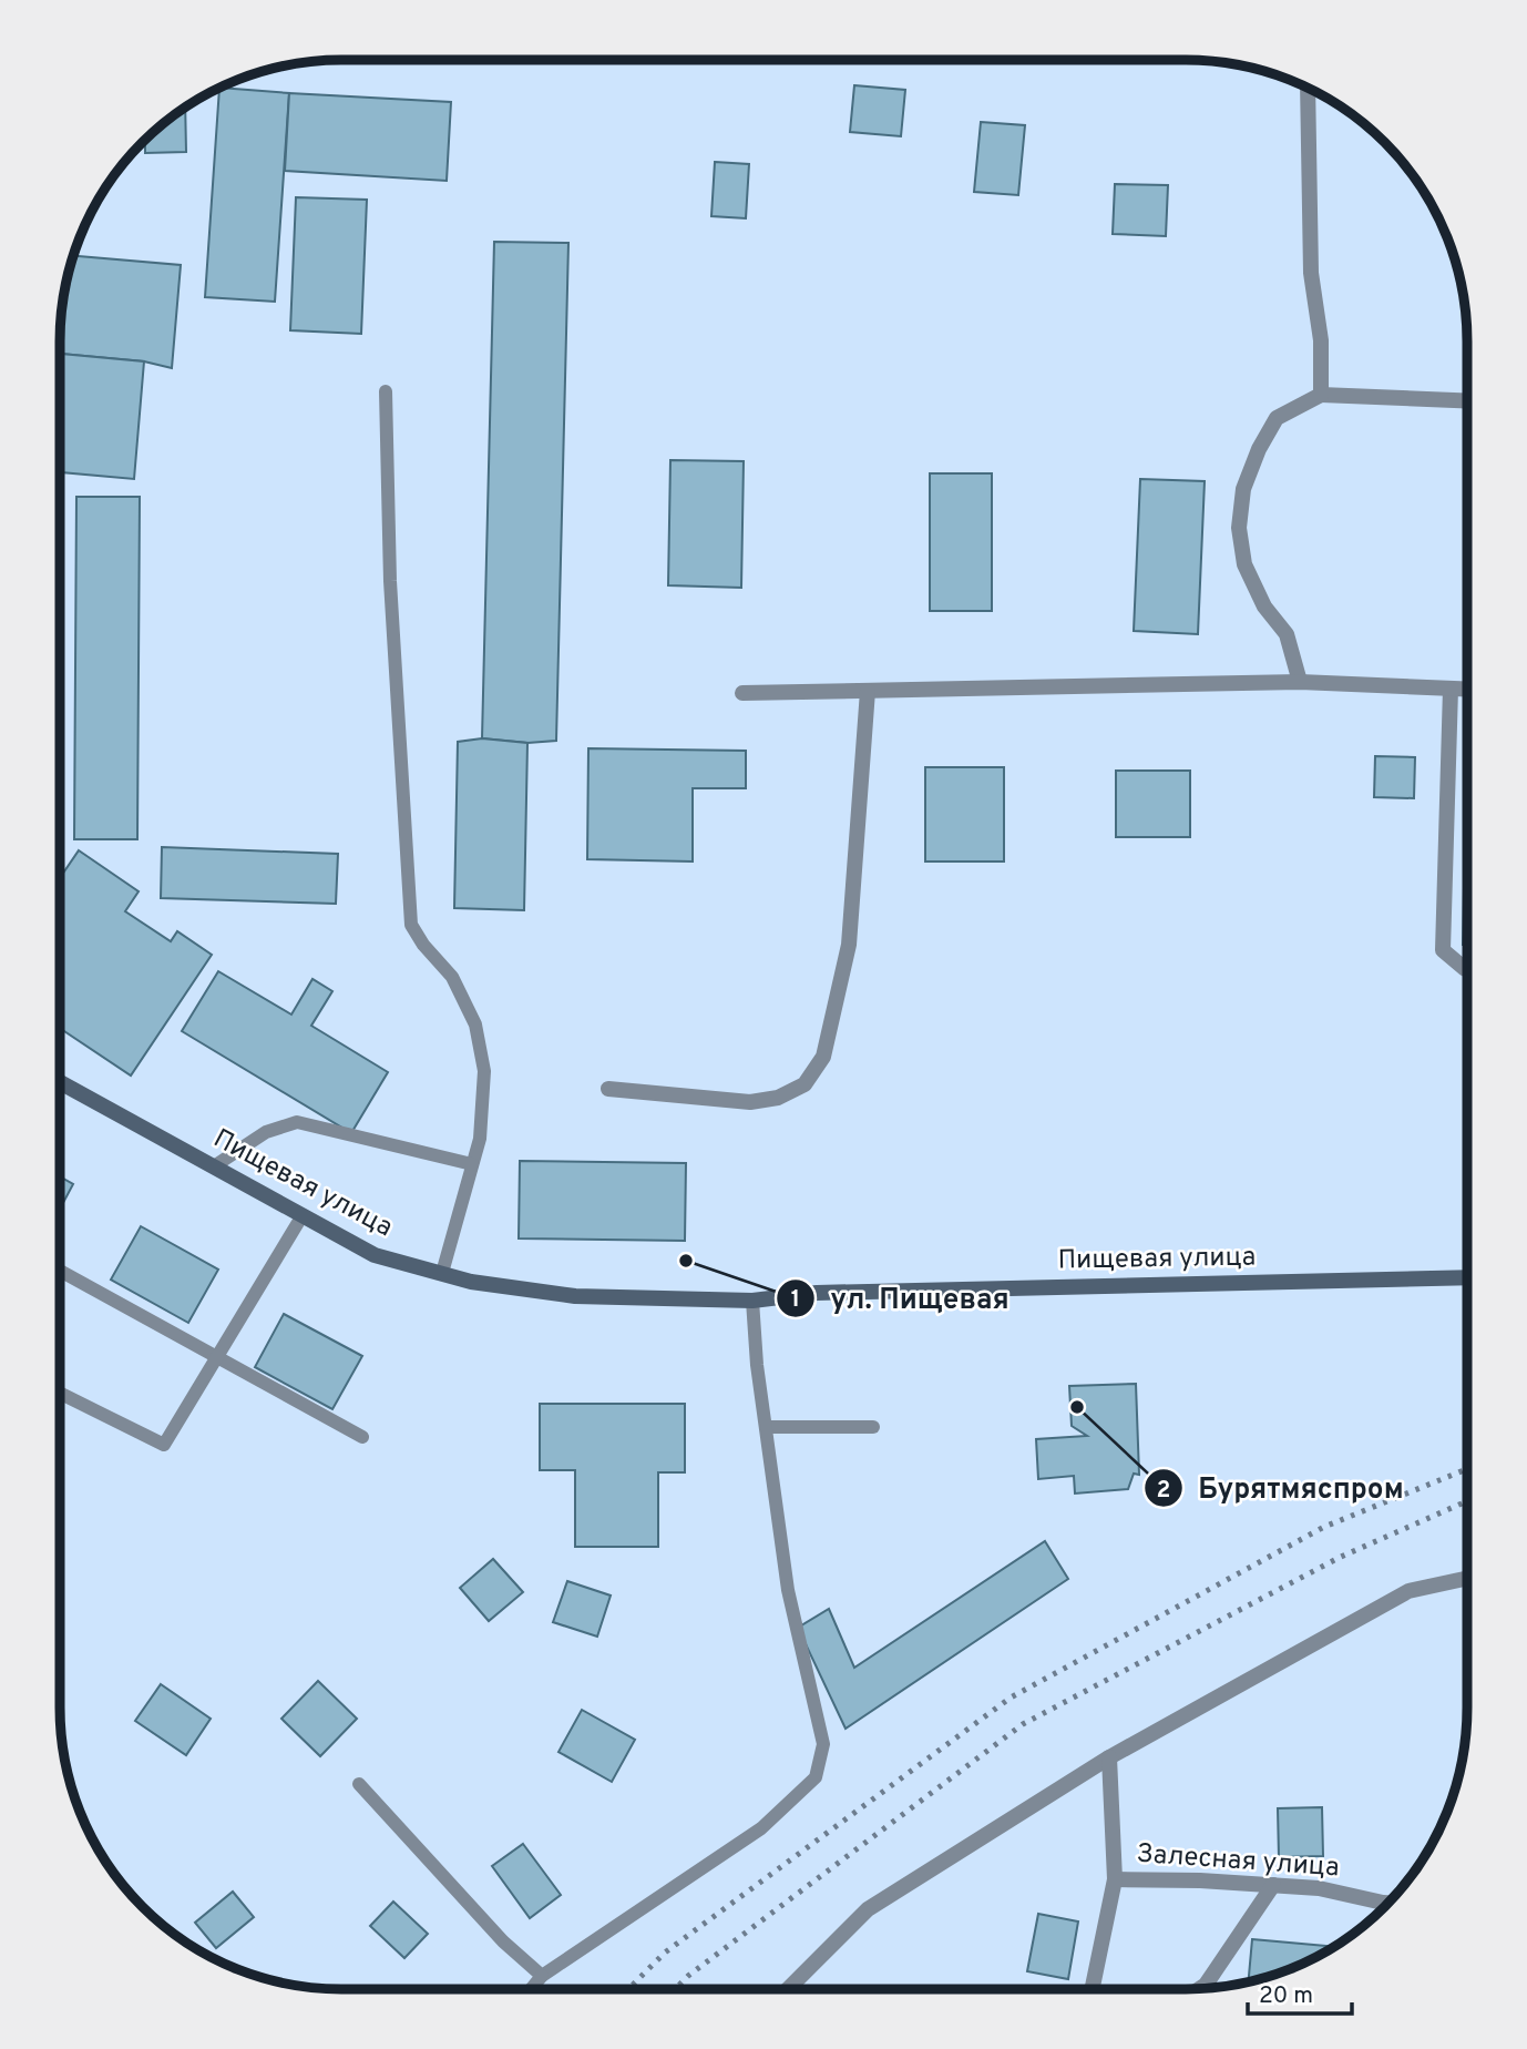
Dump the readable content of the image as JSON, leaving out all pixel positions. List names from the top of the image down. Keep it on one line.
{"streets":{"main road":["Пищевая улица"],"street":["Залесная улица"]},"places":["ул. Пищевая","Бурятмяспром"],"scale_bar":"20 m"}
